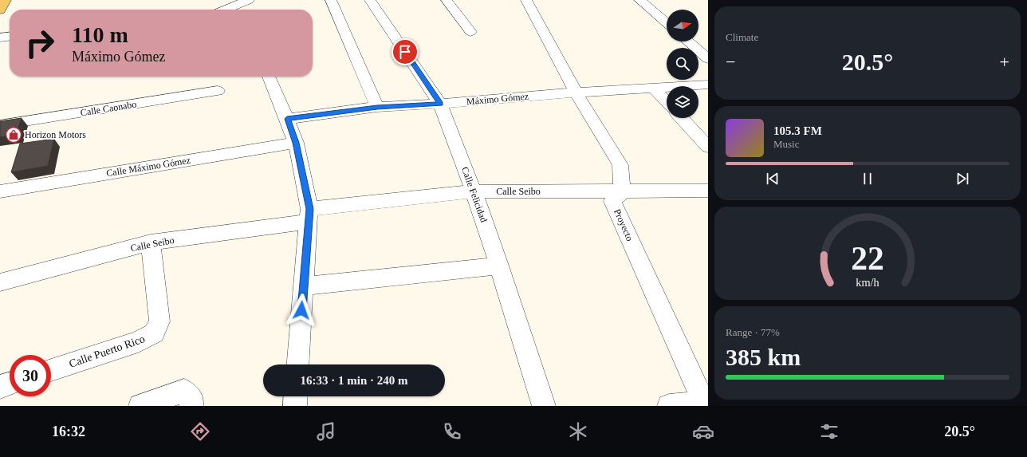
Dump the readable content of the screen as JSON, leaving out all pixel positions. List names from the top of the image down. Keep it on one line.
{"streets":{"street":["Máximo Gómez","Calle Caonabo","Calle Máximo Gómez","Calle Seibo","Calle Felicidad","Proyecto","Calle Puerto Rico"]},"crossings":[["Máximo Gómez","Calle Felicidad"],["Calle Seibo","Calle Felicidad"],["Calle Seibo","Proyecto"],["Calle Seibo","Calle Puerto Rico"]],"places":{"shop":["Horizon Motors"]},"north":"right","page":{"tile":["Climate",["Range · 77%","385 km"]],"turn":["110 m","Máximo Gómez"],"heat":["−","20.5°","+"],"song":["105.3 FM","Music"],"limit":"30","trip":"16:33 · 1 min · 240 m","tabs":["16:32","20.5°"],"gauge":["22","km/h"]}}
